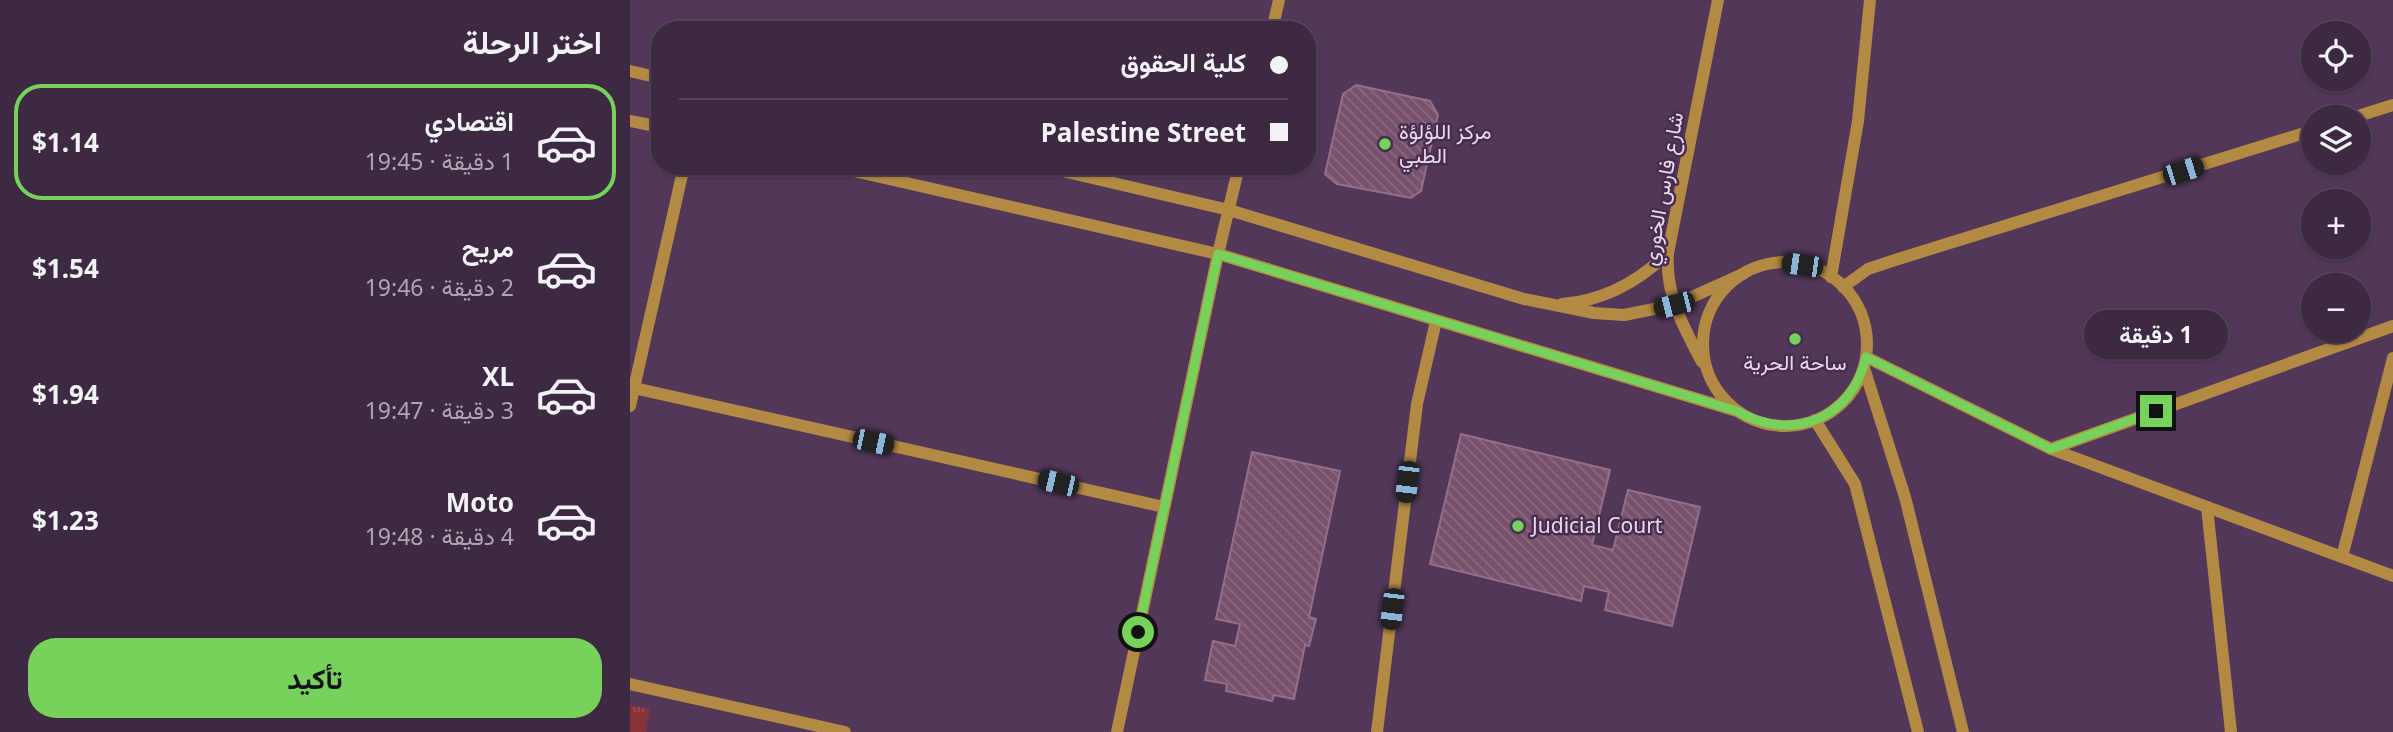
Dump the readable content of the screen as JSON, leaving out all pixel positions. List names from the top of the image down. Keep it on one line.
{"streets":{"street":["شارع فارس الخوري"]},"places":["مركز اللؤلؤة الطبي","ساحة الحرية","Judicial Court"],"page":{"heading":"اختر الرحلة","map_buttons":["+","−"],"banner":["كلية الحقوق","Palestine Street"],"list":[{"name":"اقتصادي","note":"1 دقيقة · 19:45","value":"$1.14"},{"name":"مريح","note":"2 دقيقة · 19:46","value":"$1.54"},{"name":"XL","note":"3 دقيقة · 19:47","value":"$1.94"},{"name":"Moto","note":"4 دقيقة · 19:48","value":"$1.23"}],"bubble":"1 دقيقة","buttons":"تأكيد"}}
